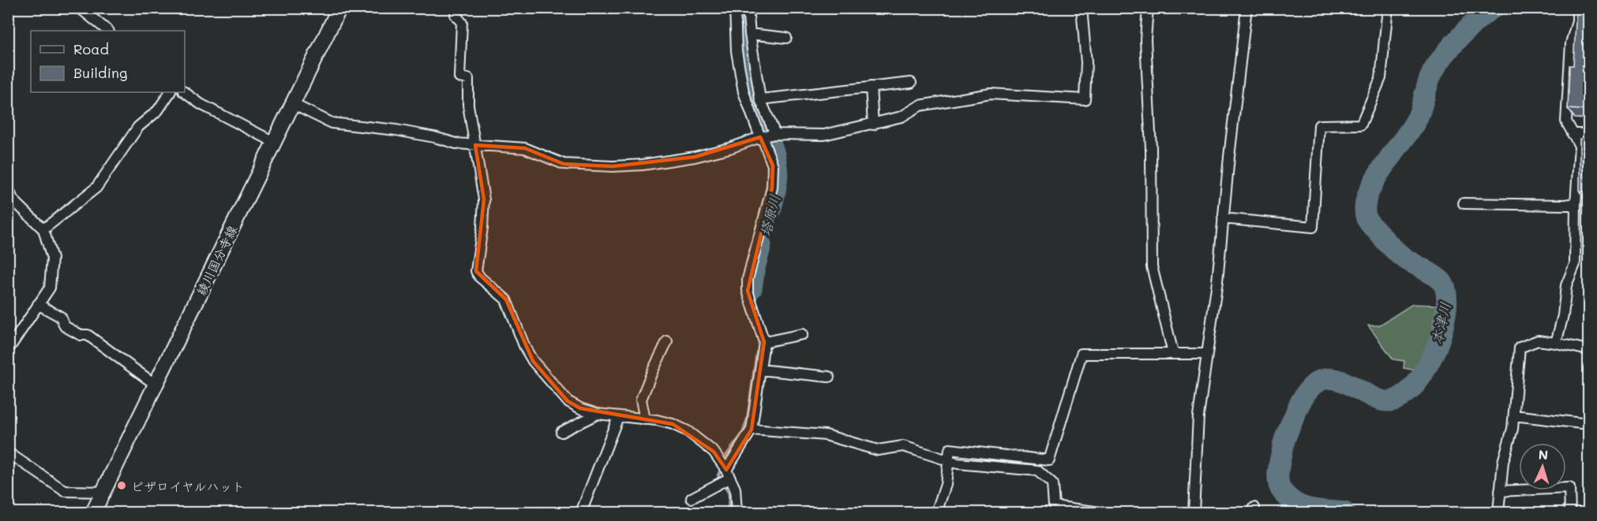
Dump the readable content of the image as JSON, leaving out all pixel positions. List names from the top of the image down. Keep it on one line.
{"streets":{"main road":["綾川国分寺線"]},"water":["塔原川","本津川"],"places":["ピザロイヤルハット"],"legend":["Road","Building"],"north":"top"}
